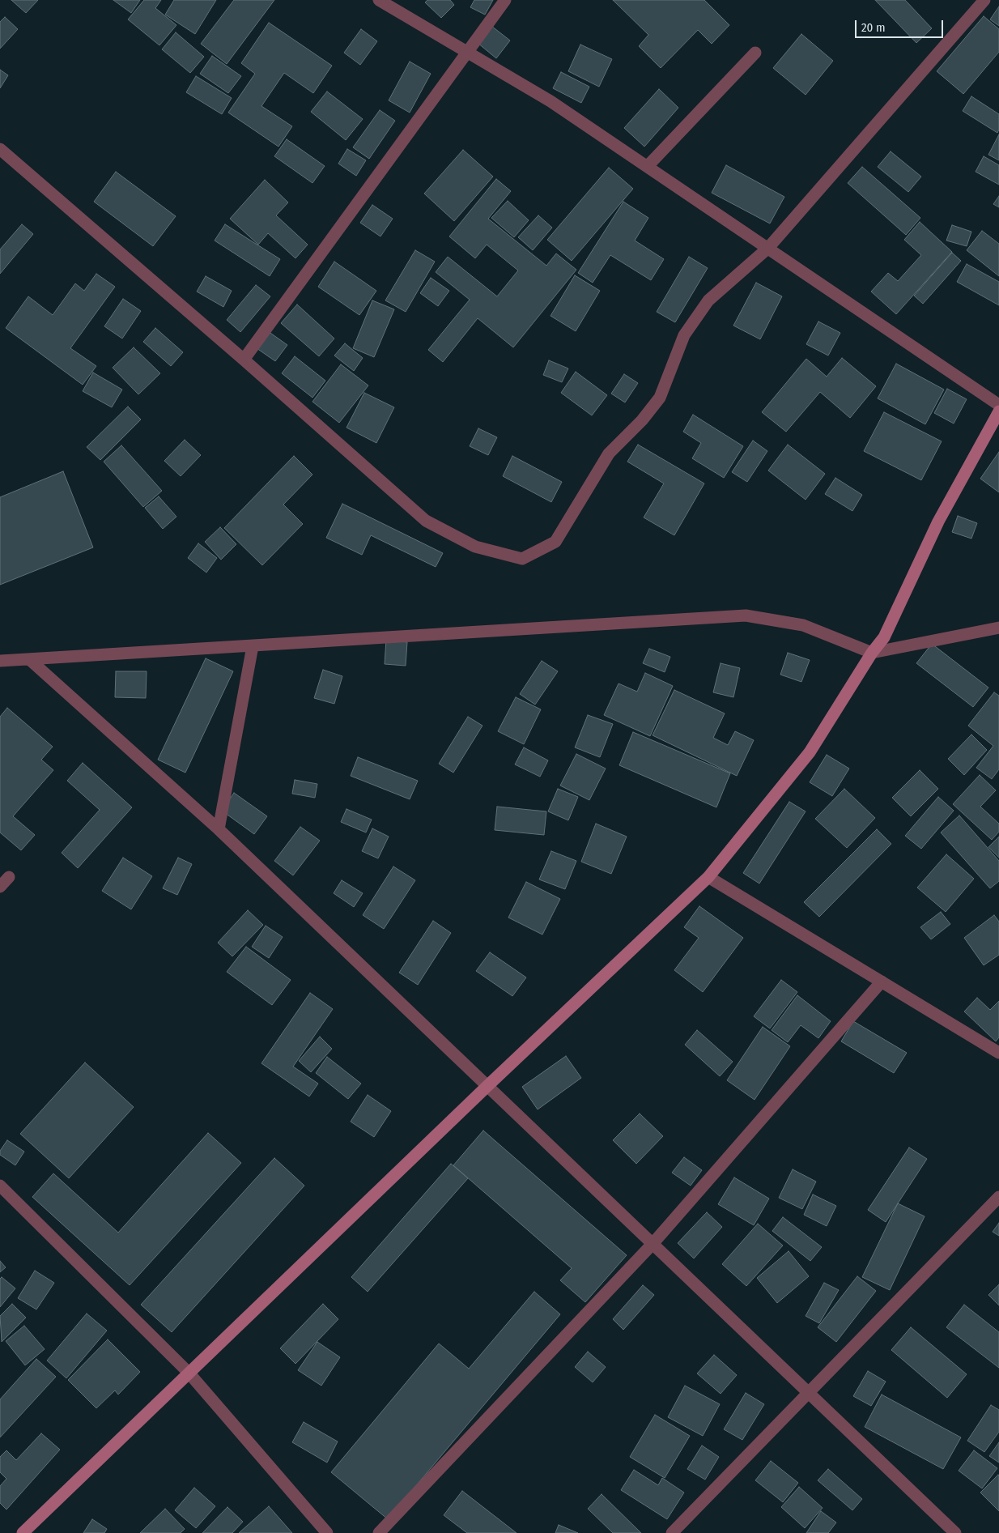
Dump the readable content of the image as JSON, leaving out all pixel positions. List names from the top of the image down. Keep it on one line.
{"scale_bar":"20 m"}
